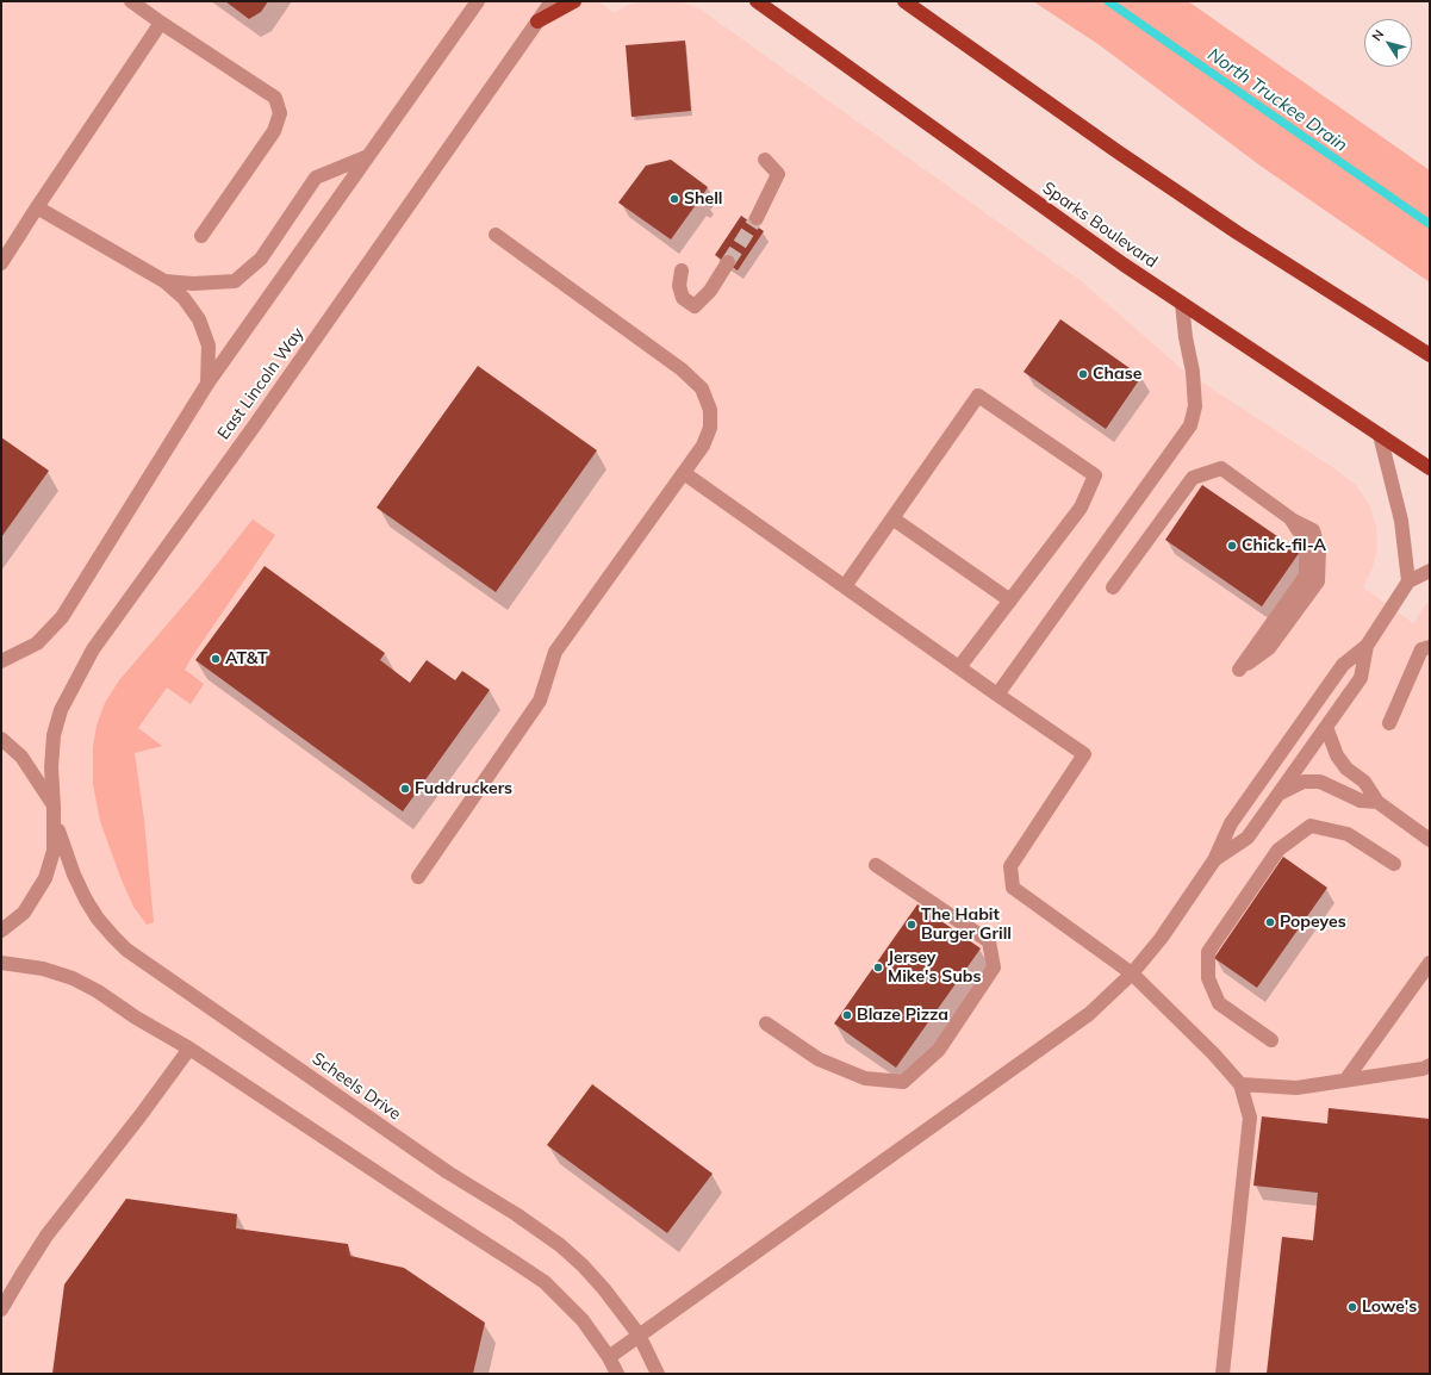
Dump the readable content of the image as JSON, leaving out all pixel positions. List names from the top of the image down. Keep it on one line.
{"streets":{"main road":["Sparks Boulevard"],"street":["East Lincoln Way","Scheels Drive"]},"crossings":[["East Lincoln Way","Scheels Drive"]],"water":["North Truckee Drain"],"places":["Shell","Chase","Chick-fil-A","AT&T","Fuddruckers","Popeyes","The Habit Burger Grill","Jersey Mike's Subs","Blaze Pizza","Lowe's"],"north":"top left"}
